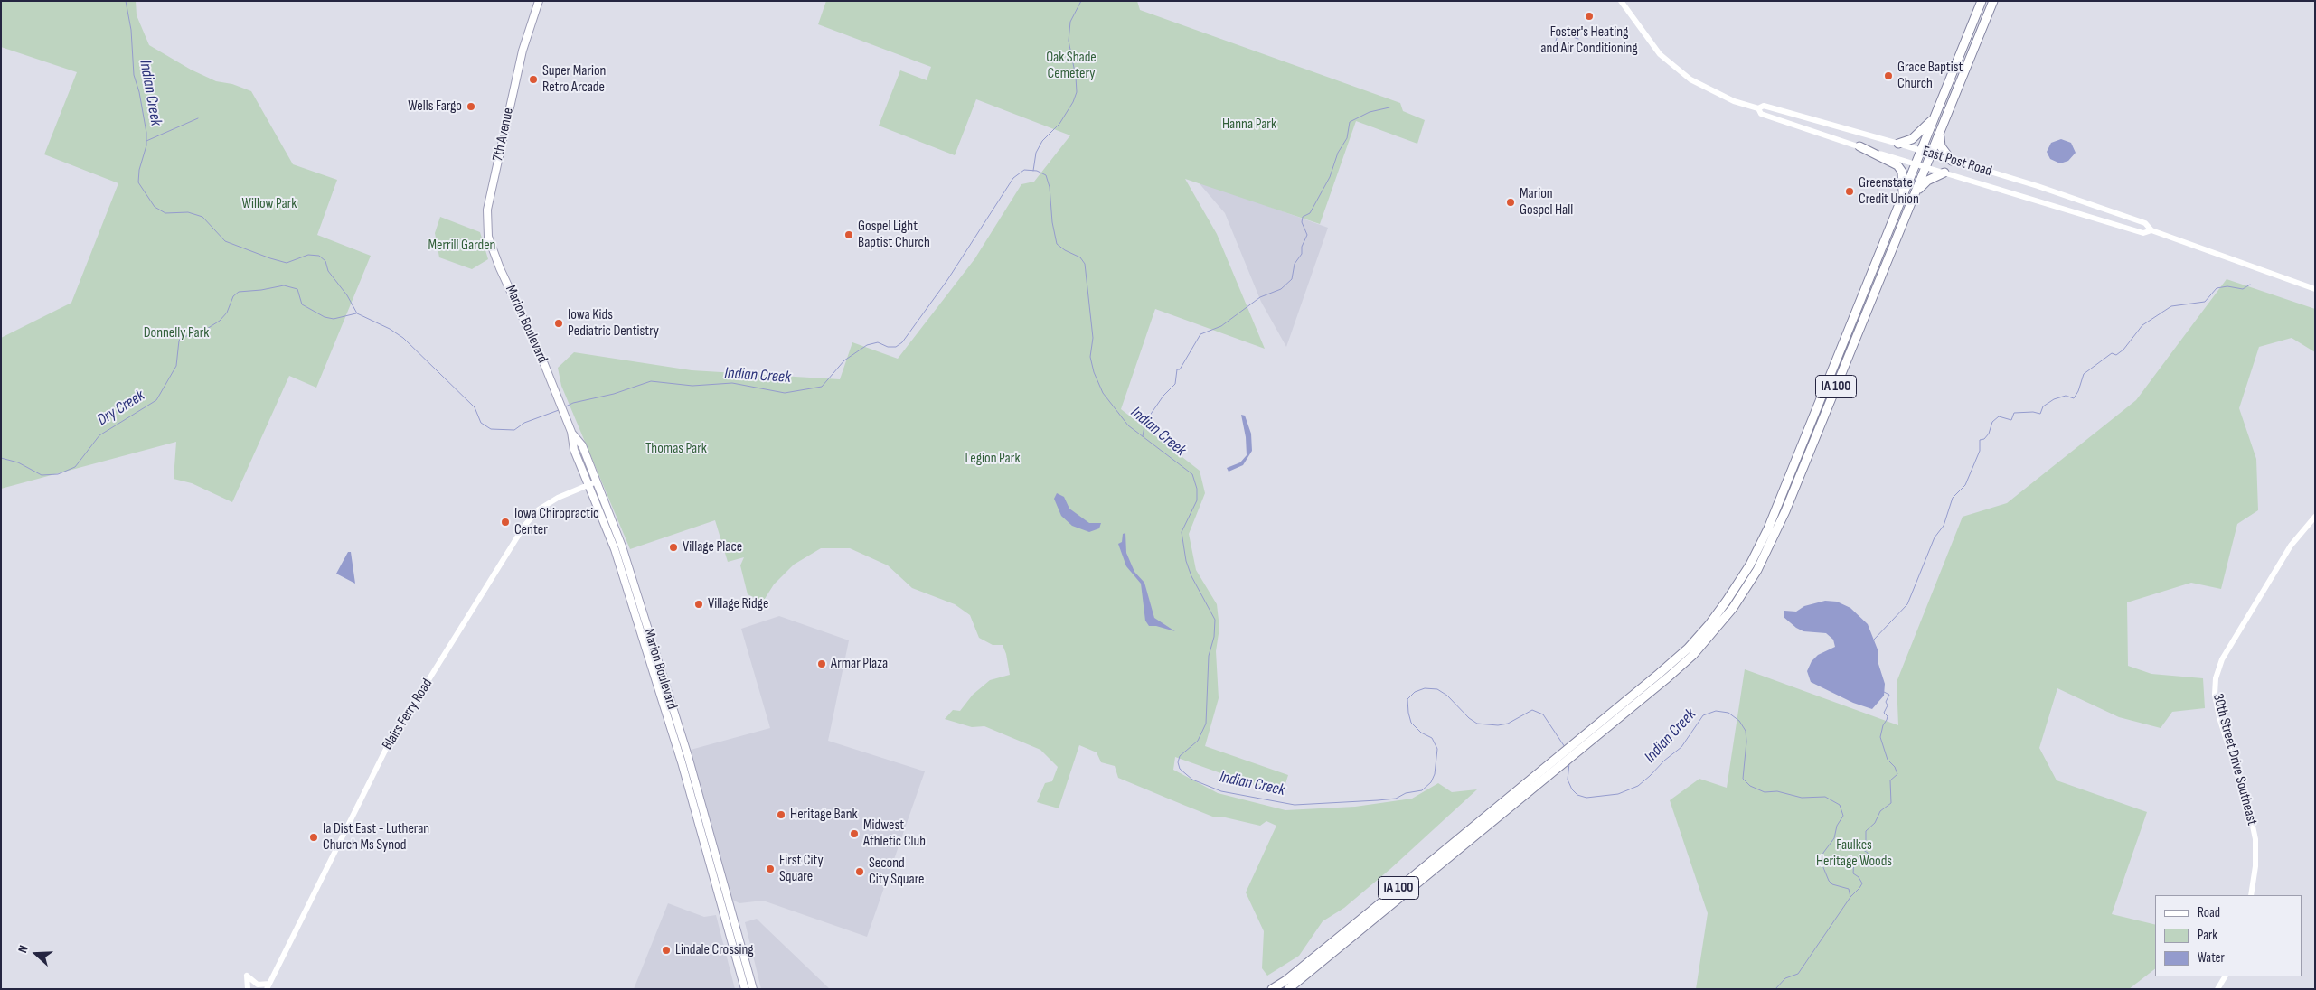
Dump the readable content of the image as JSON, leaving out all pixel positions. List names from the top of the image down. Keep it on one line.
{"streets":{"highway":["IA 100"],"main road":["7th Avenue","East Post Road","Marion Boulevard","Blairs Ferry Road","30th Street Drive Southeast"]},"crossings":[["7th Avenue","Marion Boulevard"],["East Post Road","IA 100"],["Marion Boulevard","Blairs Ferry Road"]],"water":["Indian Creek","Dry Creek"],"parks":["Oak Shade Cemetery","Hanna Park","Willow Park","Merrill Garden","Donnelly Park","Thomas Park","Legion Park","Faulkes Heritage Woods"],"places":["Foster's Heating and Air Conditioning","Grace Baptist Church","Super Marion Retro Arcade","Wells Fargo","Greenstate Credit Union","Marion Gospel Hall","Gospel Light Baptist Church","Iowa Kids Pediatric Dentistry","Iowa Chiropractic Center","Village Place","Village Ridge","Armar Plaza","Heritage Bank","Midwest Athletic Club","Ia Dist East - Lutheran Church Ms Synod","First City Square","Second City Square","Lindale Crossing"],"legend":["Road","Park","Water"],"north":"left"}
